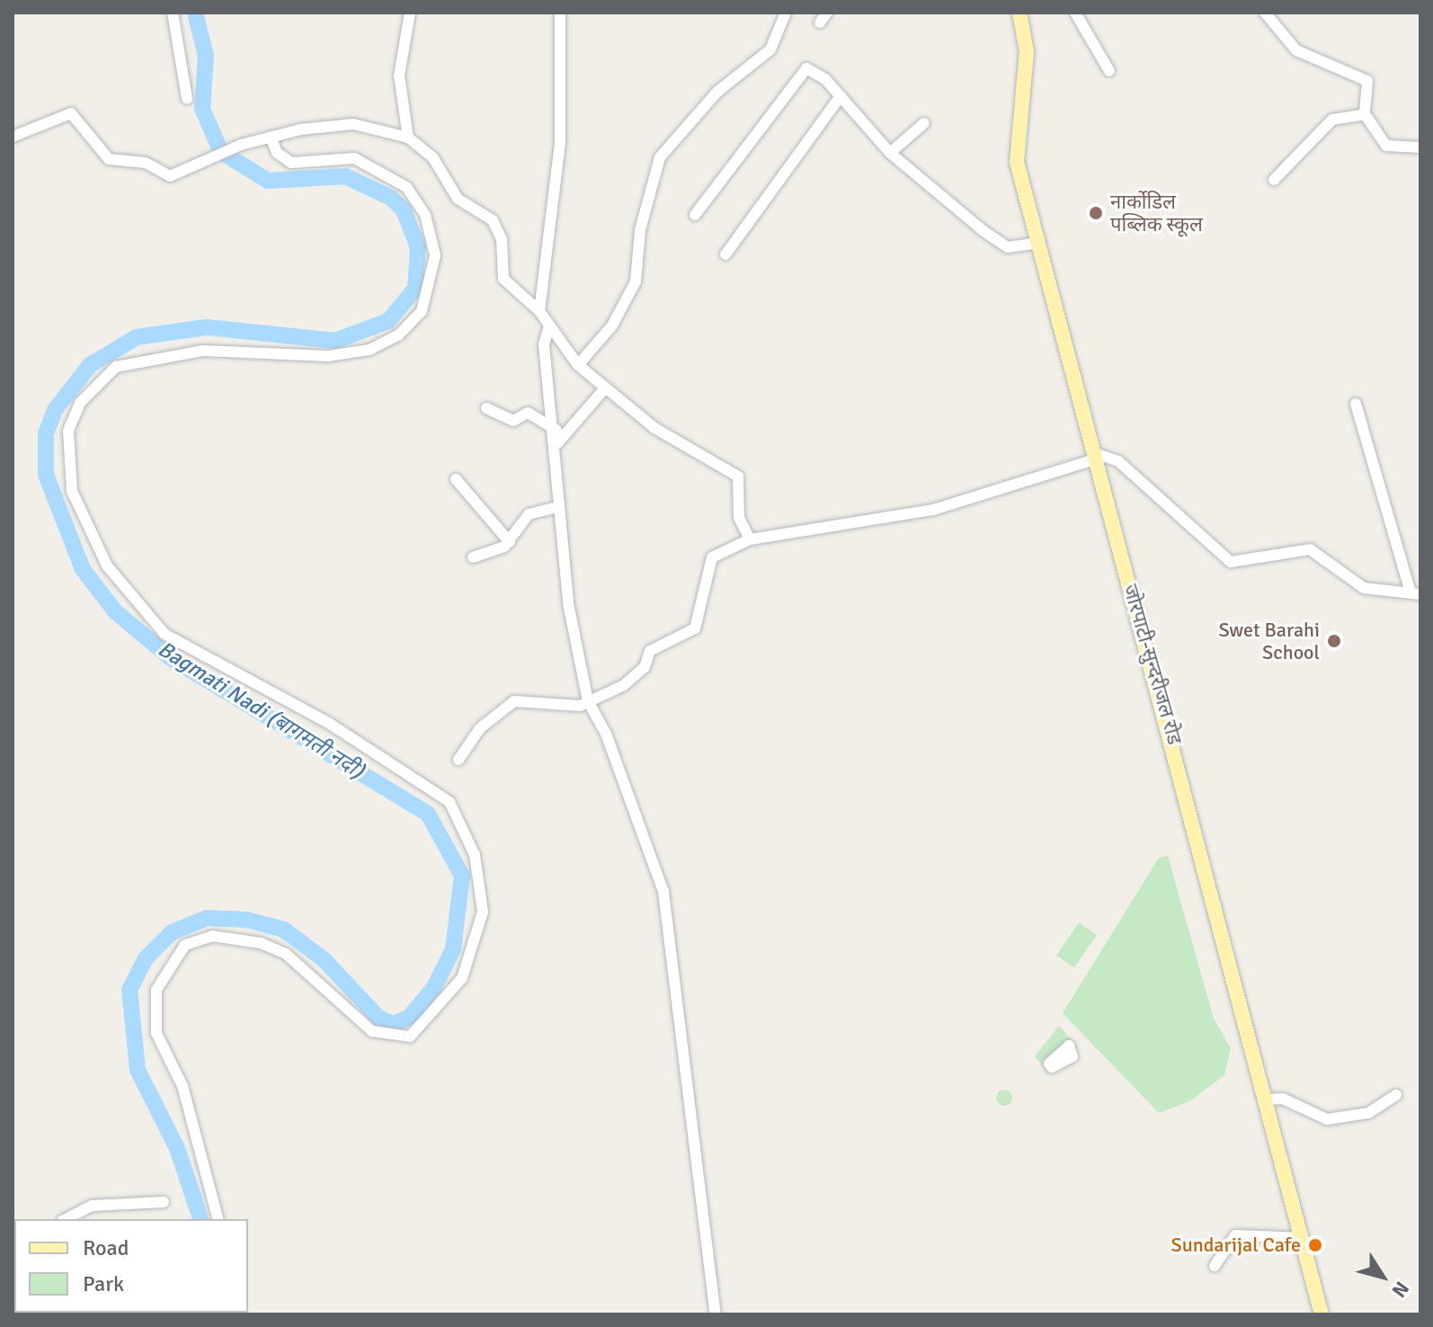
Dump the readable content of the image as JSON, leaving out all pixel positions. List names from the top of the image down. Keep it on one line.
{"streets":{"main road":["जोरपाटी-सुन्दरीजल रोड"]},"water":["Bagmati Nadi (बागमती नदी)"],"places":["नार्कोडिल पब्लिक स्कूल","Swet Barahi School","Sundarijal Cafe"],"legend":["Road","Park"],"north":"bottom right"}
